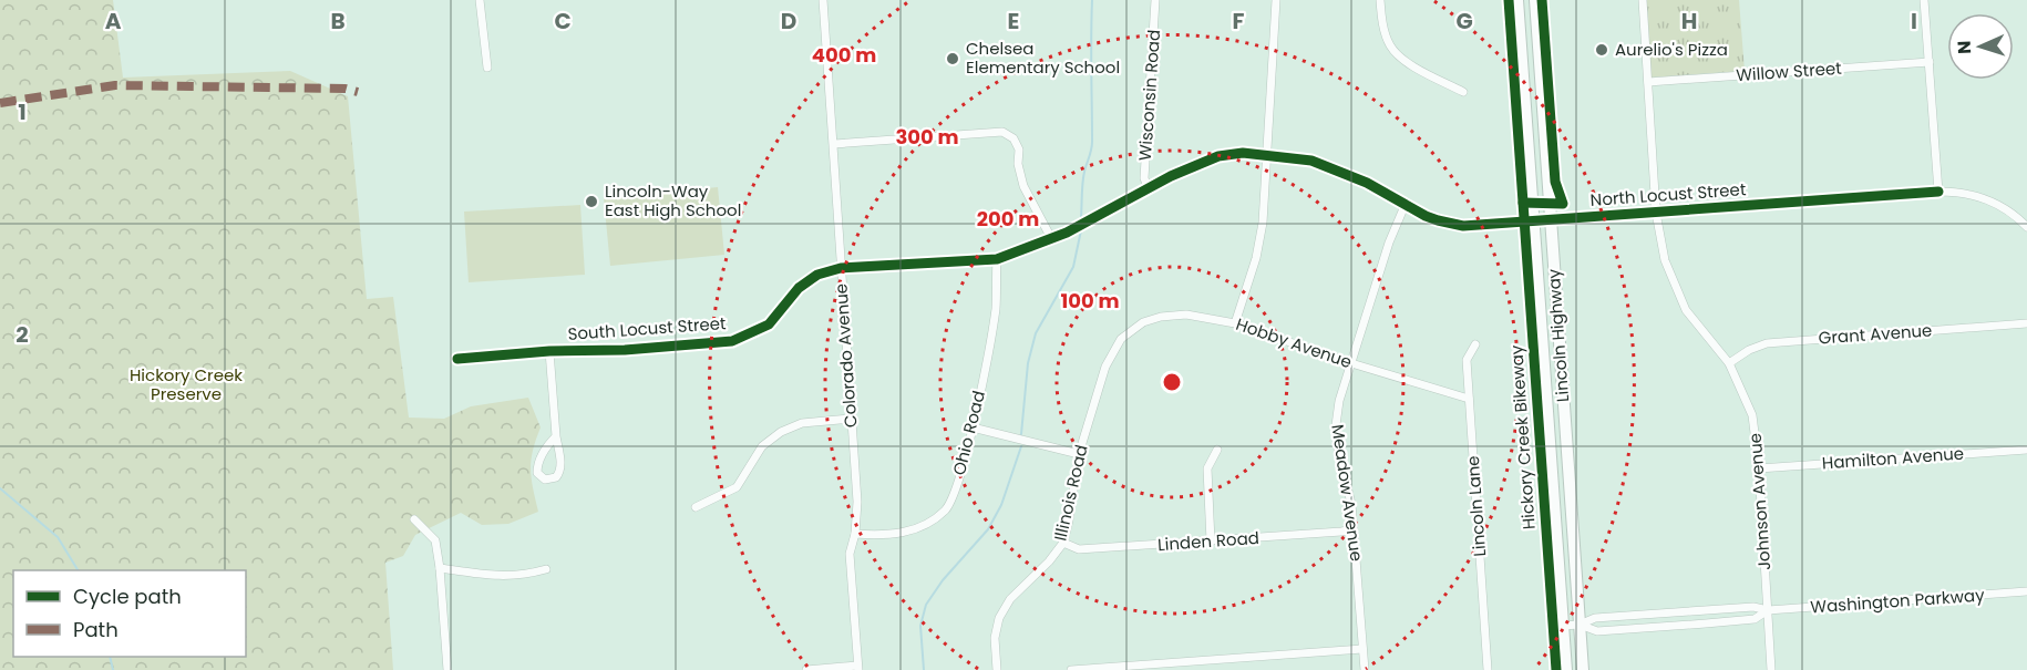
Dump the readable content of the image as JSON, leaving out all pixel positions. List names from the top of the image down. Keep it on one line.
{"streets":{"main road":["Lincoln Highway"],"street":["Willow Street","Wisconsin Road","North Locust Street","South Locust Street","Grant Avenue","Hobby Avenue","Colorado Avenue","Ohio Road","Hamilton Avenue","Illinois Road","Meadow Avenue","Johnson Avenue","Lincoln Lane","Linden Road","Washington Parkway"],"cycle path":["Hickory Creek Bikeway"]},"crossings":[["Willow Street","Johnson Avenue"],["Wisconsin Road","North Locust Street"],["North Locust Street","South Locust Street"],["North Locust Street","Lincoln Highway"],["North Locust Street","Colorado Avenue"],["North Locust Street","Ohio Road"],["North Locust Street","Meadow Avenue"],["North Locust Street","Johnson Avenue"],["South Locust Street","Colorado Avenue"],["Grant Avenue","Johnson Avenue"],["Lincoln Highway","Washington Parkway"],["Hobby Avenue","Illinois Road"],["Hobby Avenue","Meadow Avenue"],["Hobby Avenue","Lincoln Lane"],["Colorado Avenue","Ohio Road"],["Hamilton Avenue","Johnson Avenue"],["Illinois Road","Linden Road"],["Meadow Avenue","Linden Road"],["Johnson Avenue","Washington Parkway"]],"parks":["Hickory Creek Preserve"],"places":["Aurelio's Pizza","Chelsea Elementary School","Lincoln-Way East High School"],"legend":["Cycle path","Path"],"north":"left","grid":{"columns":["A","B","C","D","E","F","G","H","I"],"rows":["1","2"]},"rings":["400 m","300 m","200 m","100 m"]}
